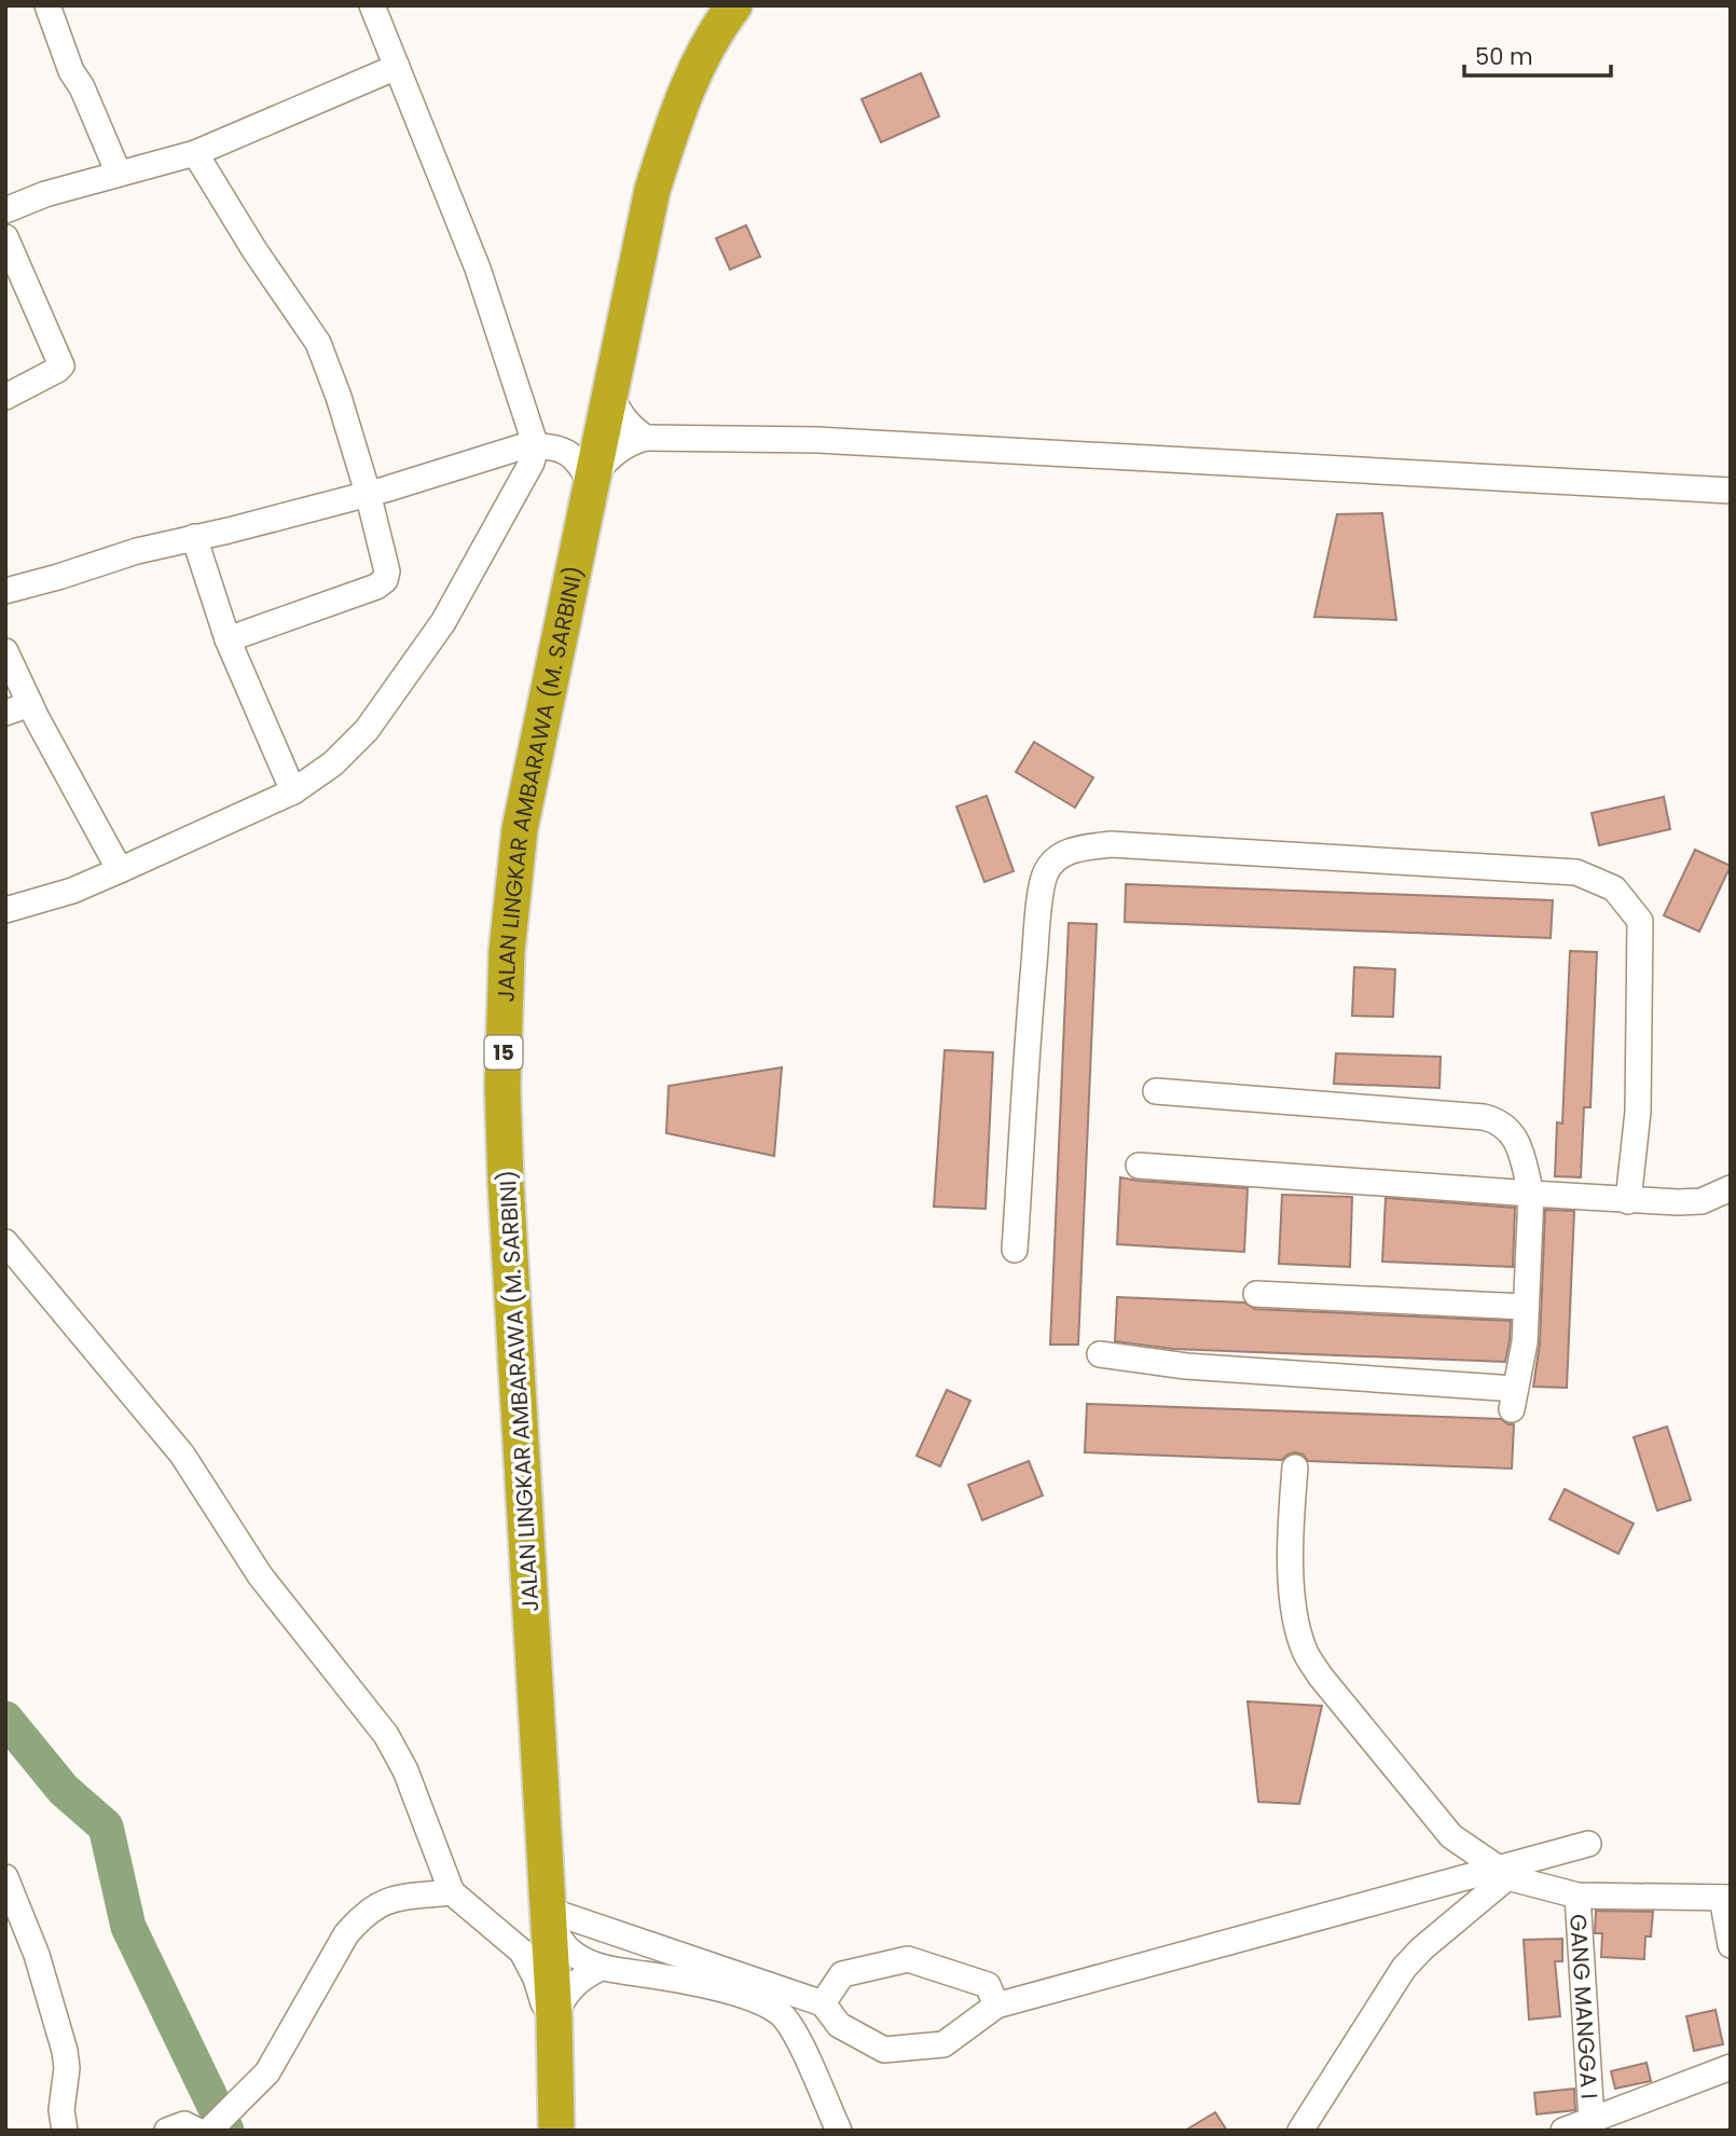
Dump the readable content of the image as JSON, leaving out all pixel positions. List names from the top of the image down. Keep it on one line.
{"streets":{"highway":["JALAN LINGKAR AMBARAWA (M. SARBINI)","15"],"street":["GANG MANGGA I"]},"scale_bar":"50 m"}
